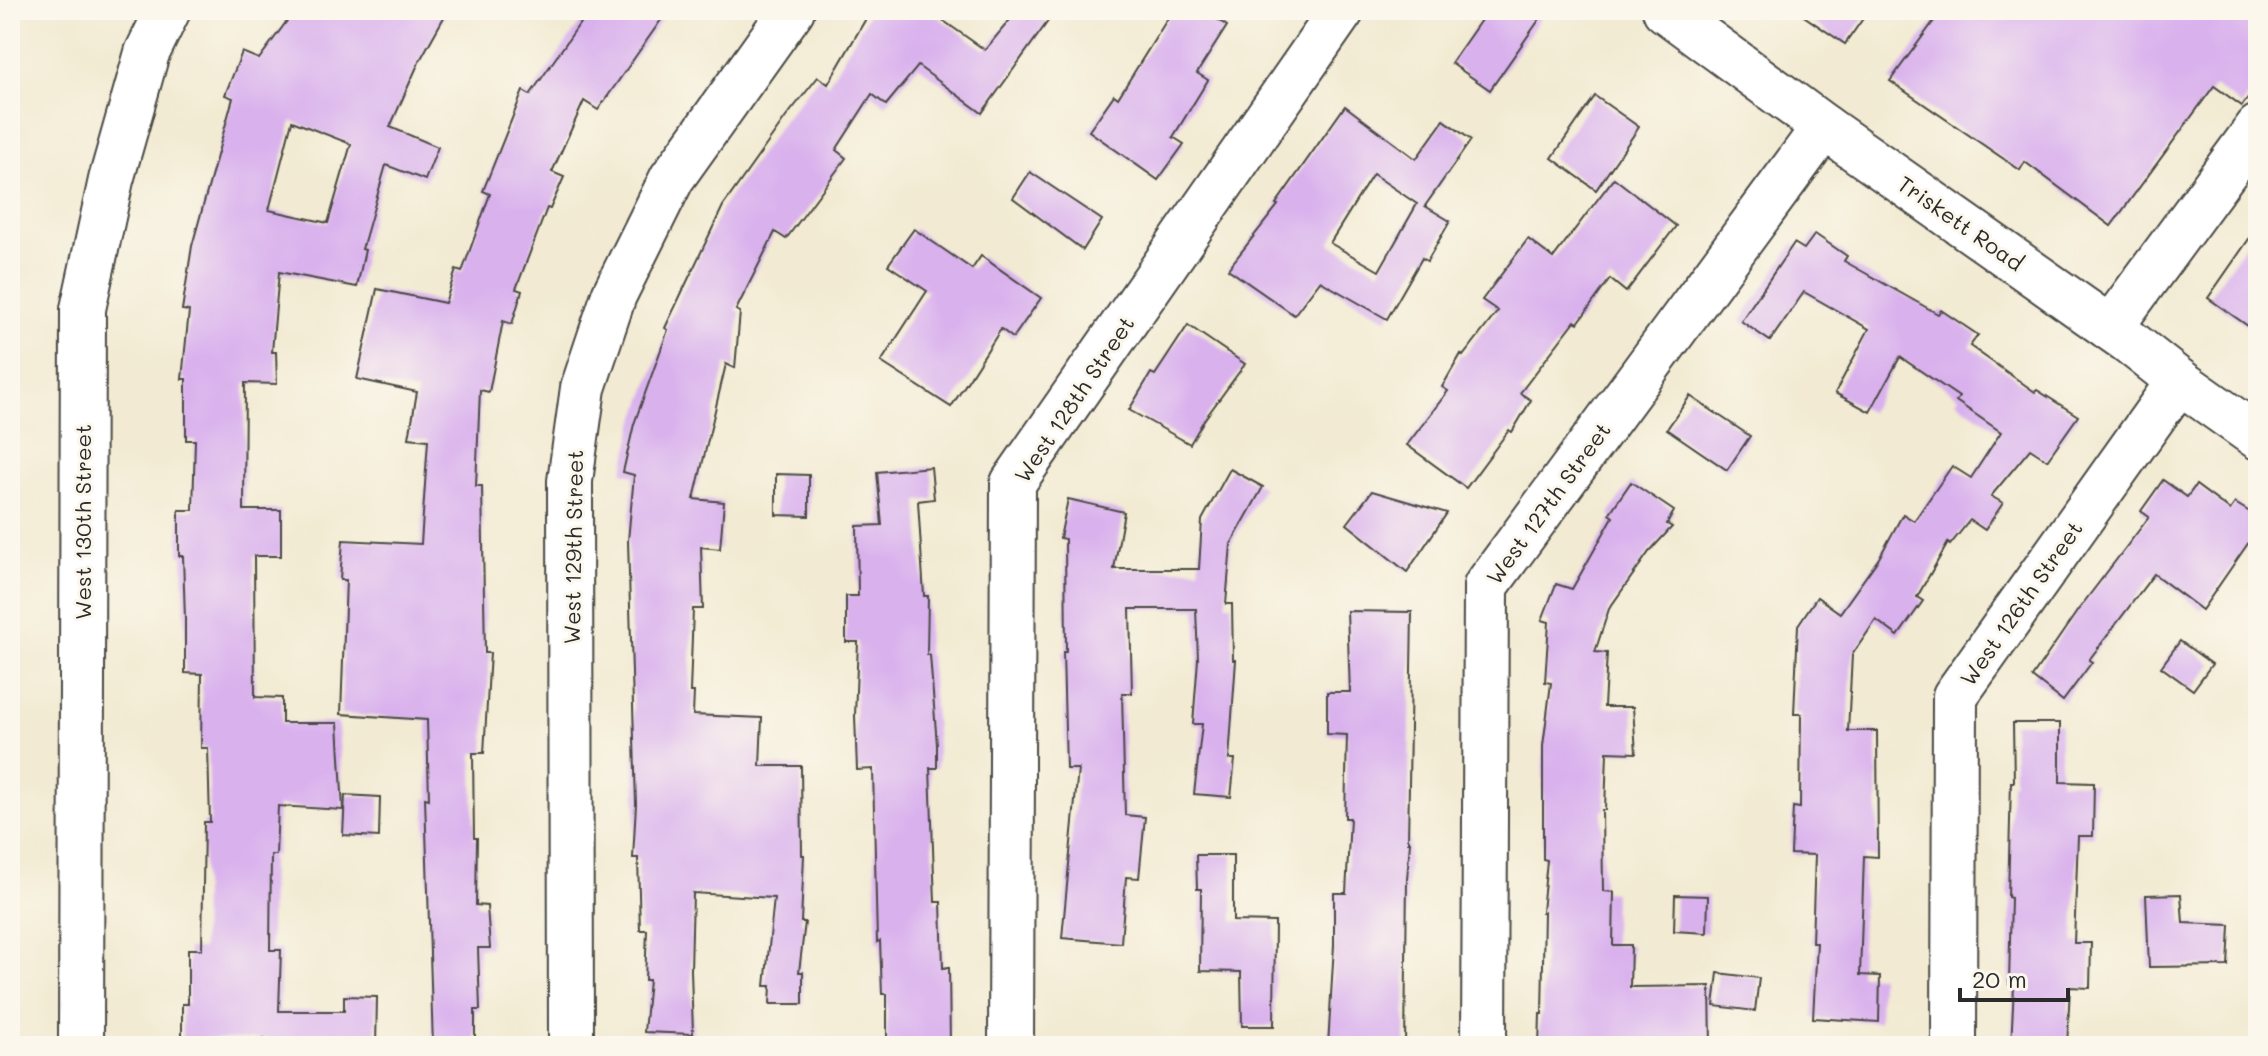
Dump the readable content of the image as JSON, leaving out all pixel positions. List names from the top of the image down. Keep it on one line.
{"streets":{"street":["Triskett Road","West 128th Street","West 127th Street","West 130th Street","West 129th Street","West 126th Street"]},"crossings":[["Triskett Road","West 127th Street"],["Triskett Road","West 126th Street"]],"scale_bar":"20 m"}
